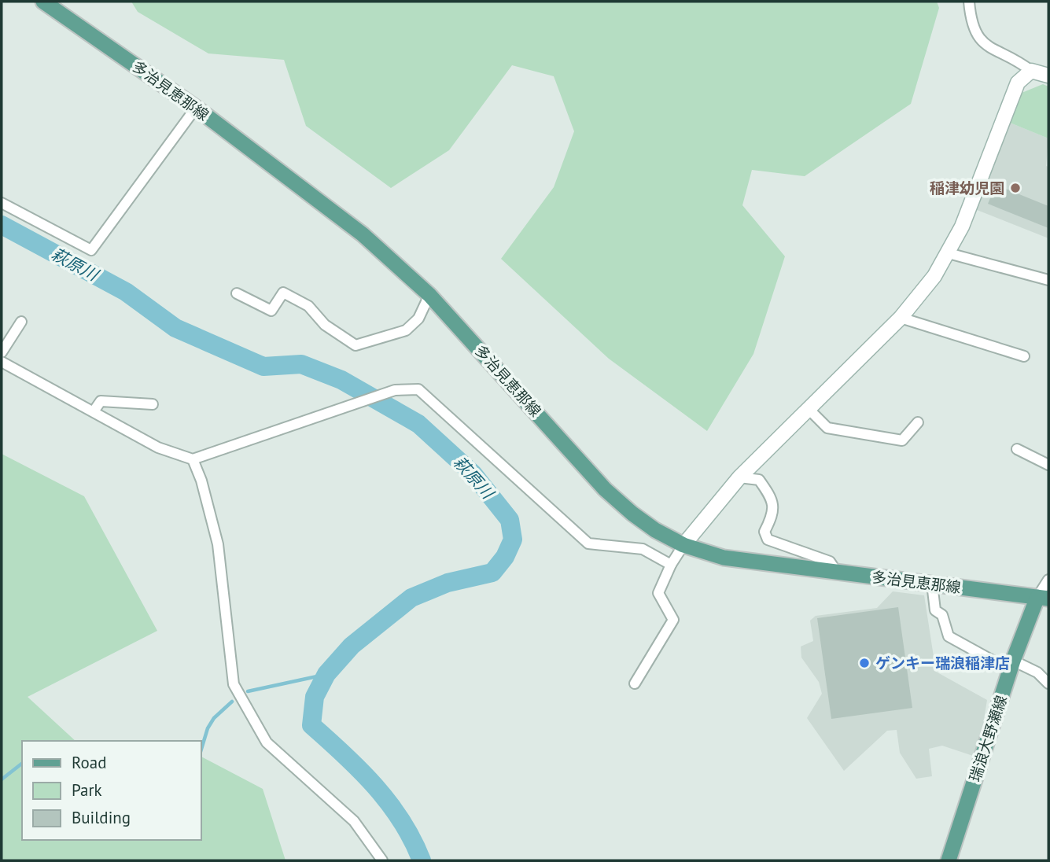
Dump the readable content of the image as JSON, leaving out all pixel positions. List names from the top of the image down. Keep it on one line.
{"streets":{"main road":["多治見恵那線","瑞浪大野瀬線"]},"crossings":[["多治見恵那線","瑞浪大野瀬線"]],"water":["萩原川"],"places":["稲津幼児園","ゲンキー瑞浪稲津店"],"legend":["Road","Park","Building"]}
